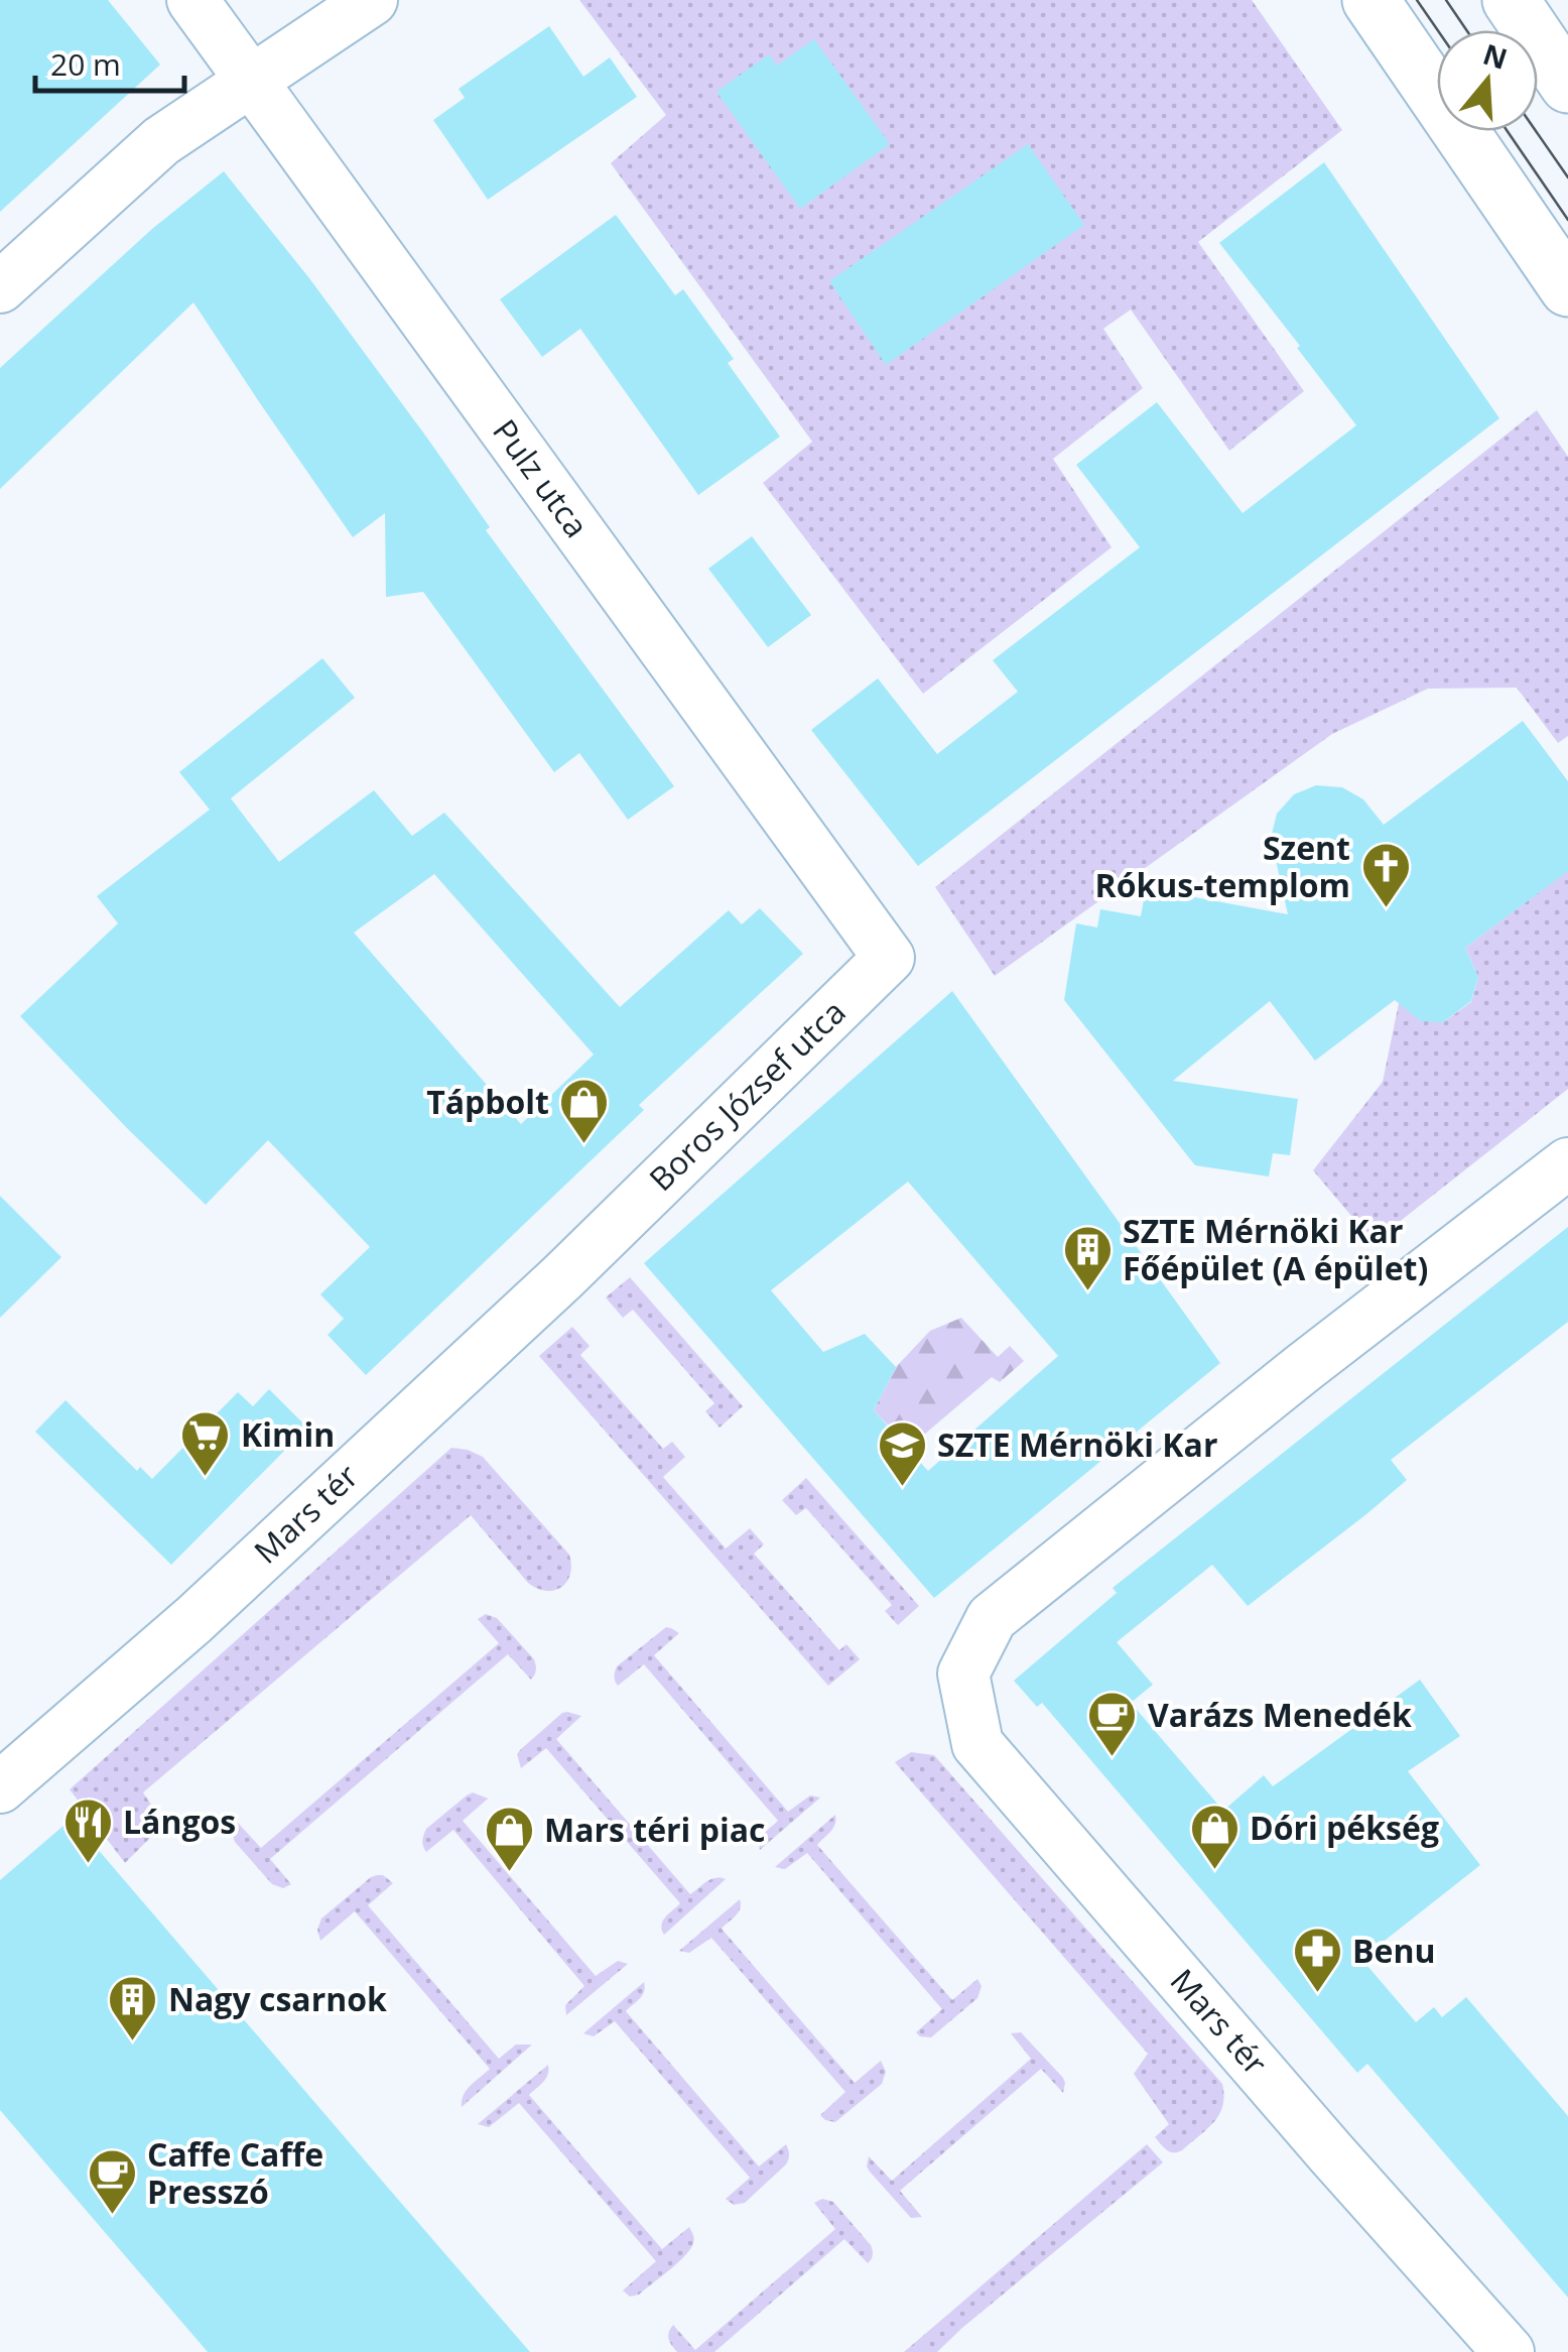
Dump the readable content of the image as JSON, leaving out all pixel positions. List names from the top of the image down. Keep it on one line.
{"streets":{"street":["Pulz utca","Boros József utca","Mars tér"]},"crossings":[["Pulz utca","Boros József utca"],["Boros József utca","Mars tér"]],"places":{"church":["Szent Rókus-templom"],"shop":["Tápbolt","Dóri pékség","Mars téri piac"],"building":["SZTE Mérnöki Kar Főépület (A épület)","Nagy csarnok"],"supermarket":["Kimin"],"school or university":["SZTE Mérnöki Kar"],"cafe":["Varázs Menedék","Caffe Caffe Presszó"],"restaurant":["Lángos"],"pharmacy":["Benu"]},"scale_bar":"20 m","north":"top"}
